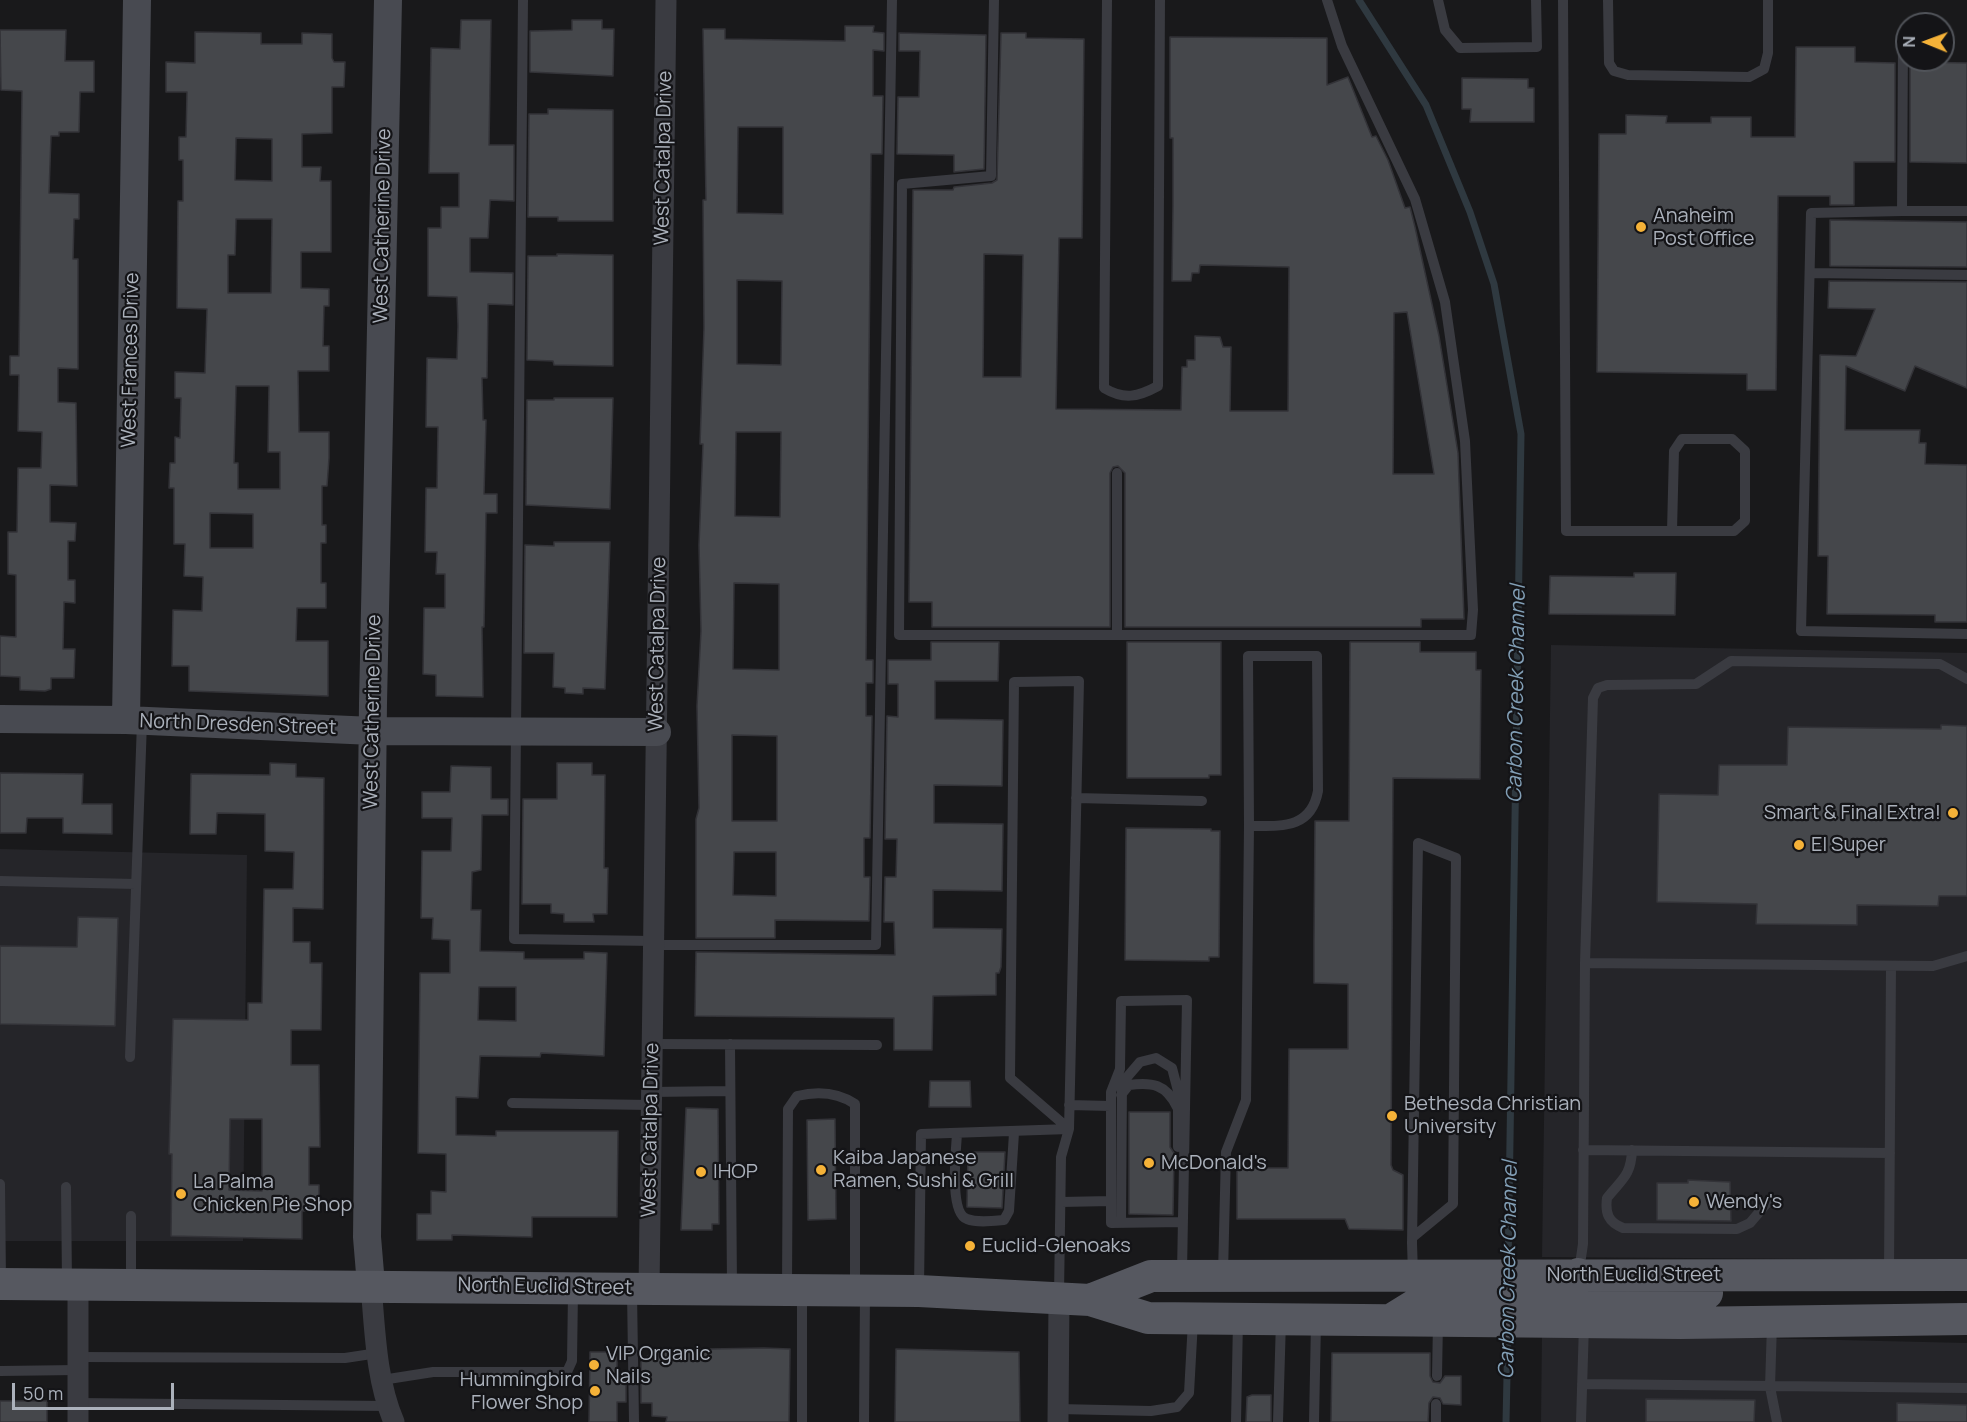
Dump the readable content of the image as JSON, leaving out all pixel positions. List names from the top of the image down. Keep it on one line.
{"streets":{"main road":["North Euclid Street"],"street":["West Catalpa Drive","West Catherine Drive","West Frances Drive","North Dresden Street"]},"crossings":[["West Catalpa Drive","North Dresden Street"],["West Catalpa Drive","North Euclid Street"],["West Catherine Drive","North Dresden Street"],["West Catherine Drive","North Euclid Street"],["West Frances Drive","North Dresden Street"]],"water":["Carbon Creek Channel"],"places":["Anaheim Post Office","Smart & Final Extra!","El Super","Bethesda Christian University","McDonald's","Kaiba Japanese Ramen, Sushi & Grill","IHOP","La Palma Chicken Pie Shop","Wendy's","Euclid-Glenoaks","VIP Organic Nails","Hummingbird Flower Shop"],"scale_bar":"50 m","north":"left"}
